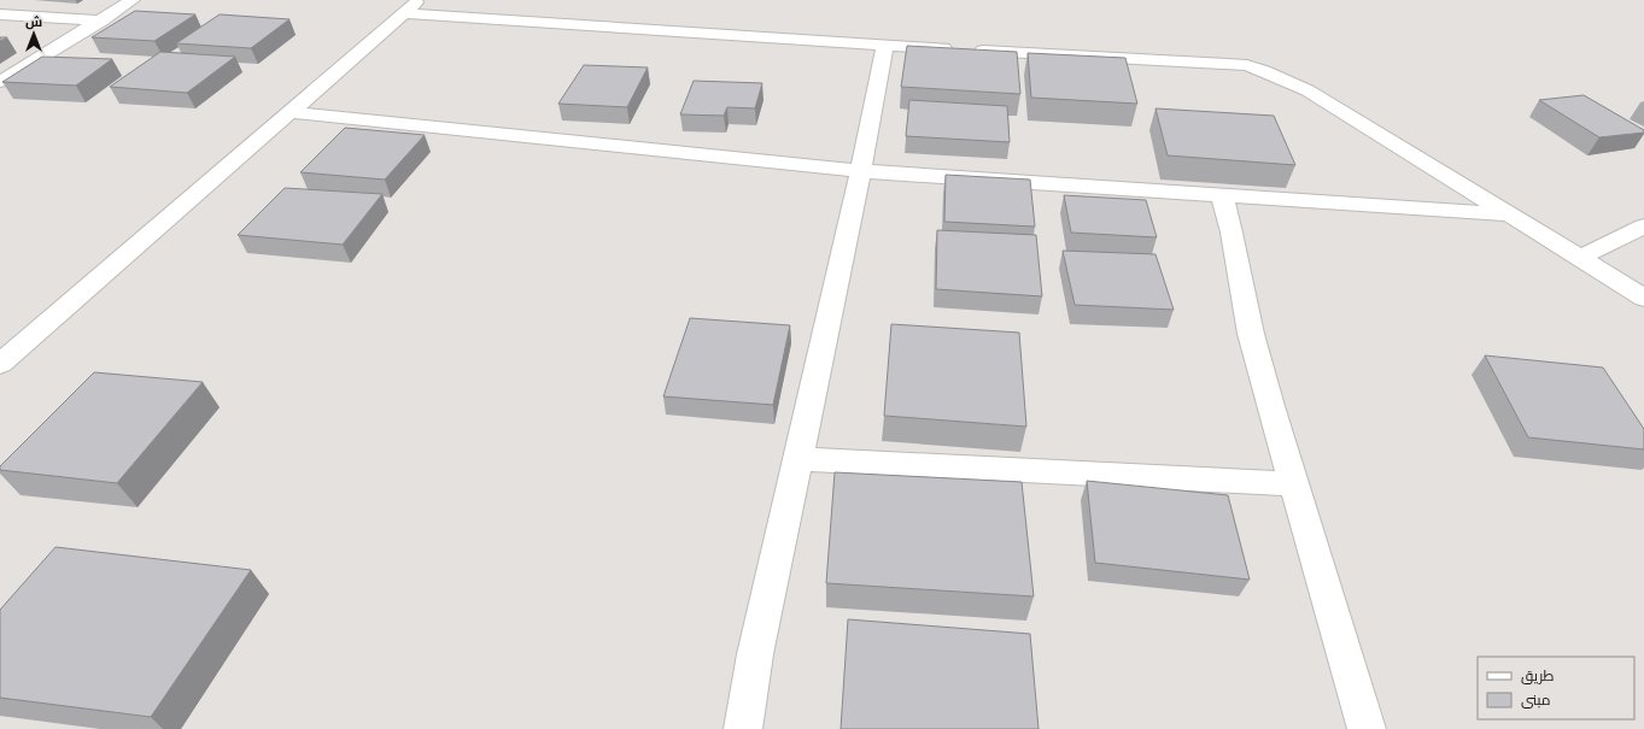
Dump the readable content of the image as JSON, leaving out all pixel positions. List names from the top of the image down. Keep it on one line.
{"legend":["طريق","مبنى"],"north":"top"}
